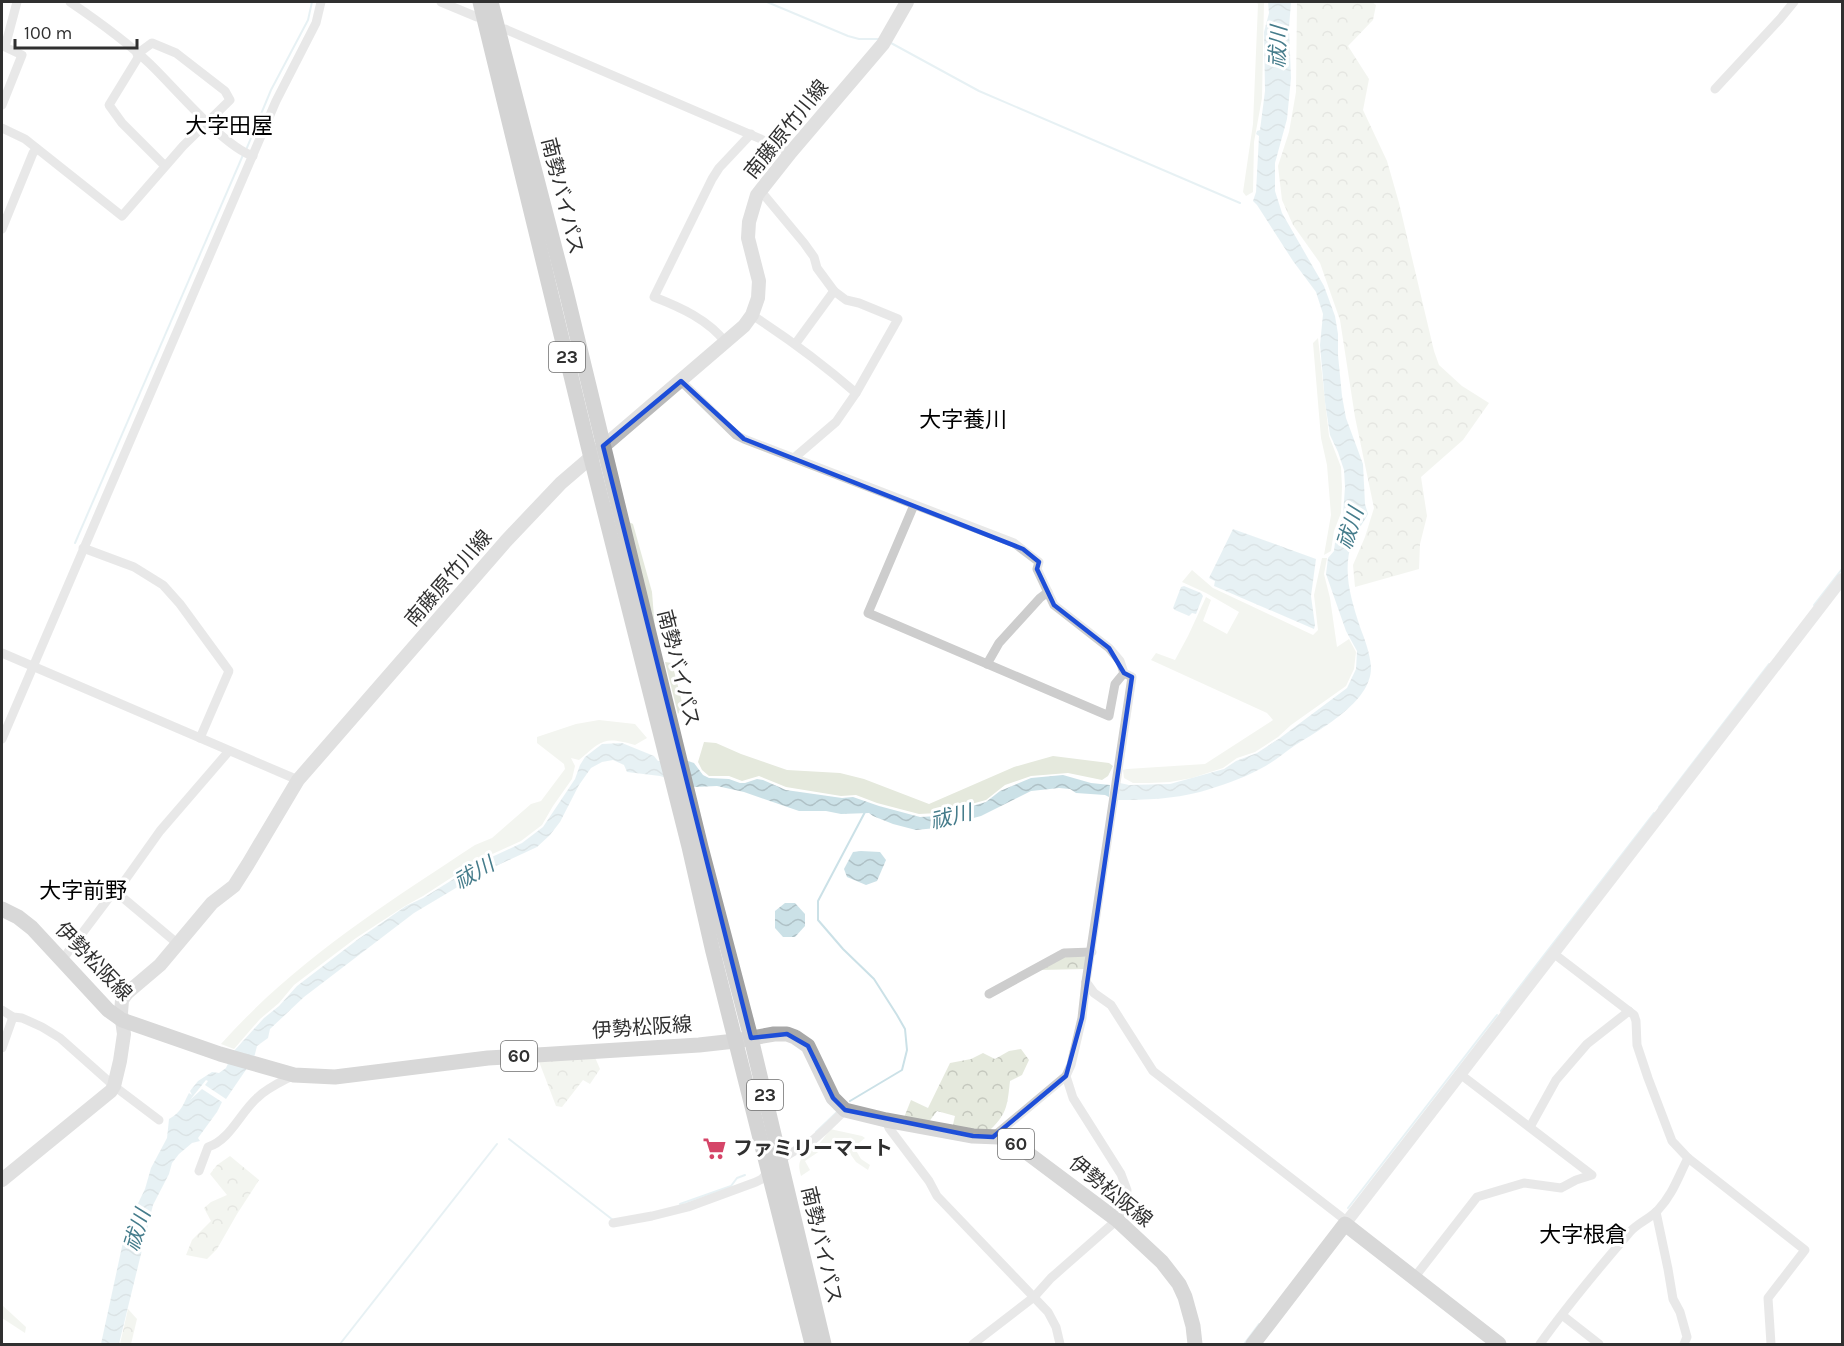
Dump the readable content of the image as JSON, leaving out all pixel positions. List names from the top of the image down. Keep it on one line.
{"streets":{"highway":["南勢バイパス","23"],"main road":["南藤原竹川線","伊勢松阪線","60"]},"crossings":[["南藤原竹川線","南勢バイパス"],["南藤原竹川線","伊勢松阪線"],["南勢バイパス","伊勢松阪線"]],"districts":["大字田屋","大字養川","大字前野","大字根倉"],"water":["祓川"],"places":{"supermarket":["ファミリーマート"]},"scale_bar":"100 m"}
